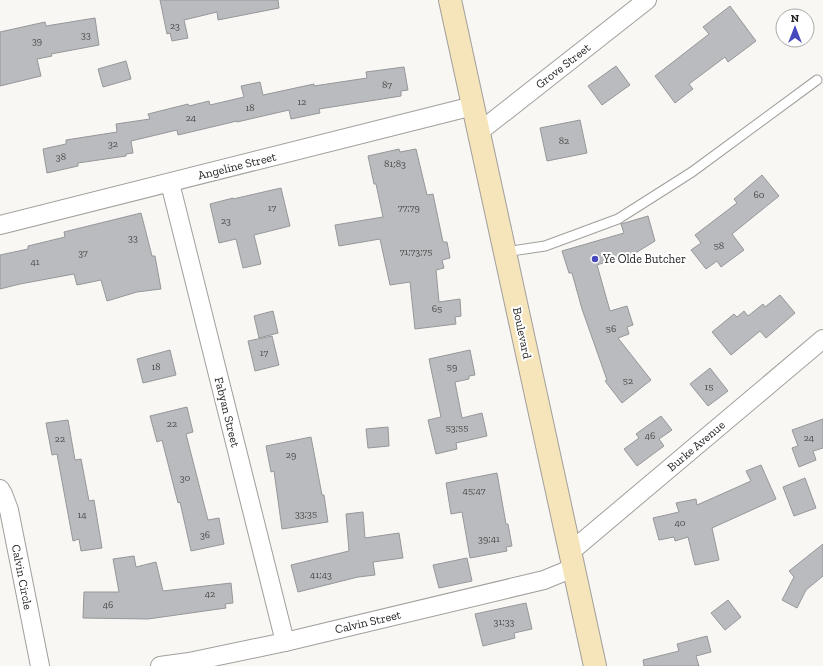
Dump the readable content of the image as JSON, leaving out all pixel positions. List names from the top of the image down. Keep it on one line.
{"streets":{"main road":["Boulevard"],"street":["Grove Street","Angeline Street","Fabyan Street","Burke Avenue","Calvin Circle","Calvin Street"]},"crossings":[["Grove Street","Boulevard"],["Angeline Street","Boulevard"],["Angeline Street","Fabyan Street"],["Boulevard","Burke Avenue"],["Boulevard","Calvin Street"],["Fabyan Street","Calvin Street"],["Burke Avenue","Calvin Street"]],"places":["Ye Olde Butcher"],"house_numbers":["23","33","39","87","12","18","24","82","32","38","81;83","60","17","77;79","23","33","58","71;73;75","37","41","65","56","17","18","59","52","15","22","53;55","46","24","22","29","30","45;47","33;35","14","40","36","39;41","41;43","42","46","31;33"],"north":"top"}
